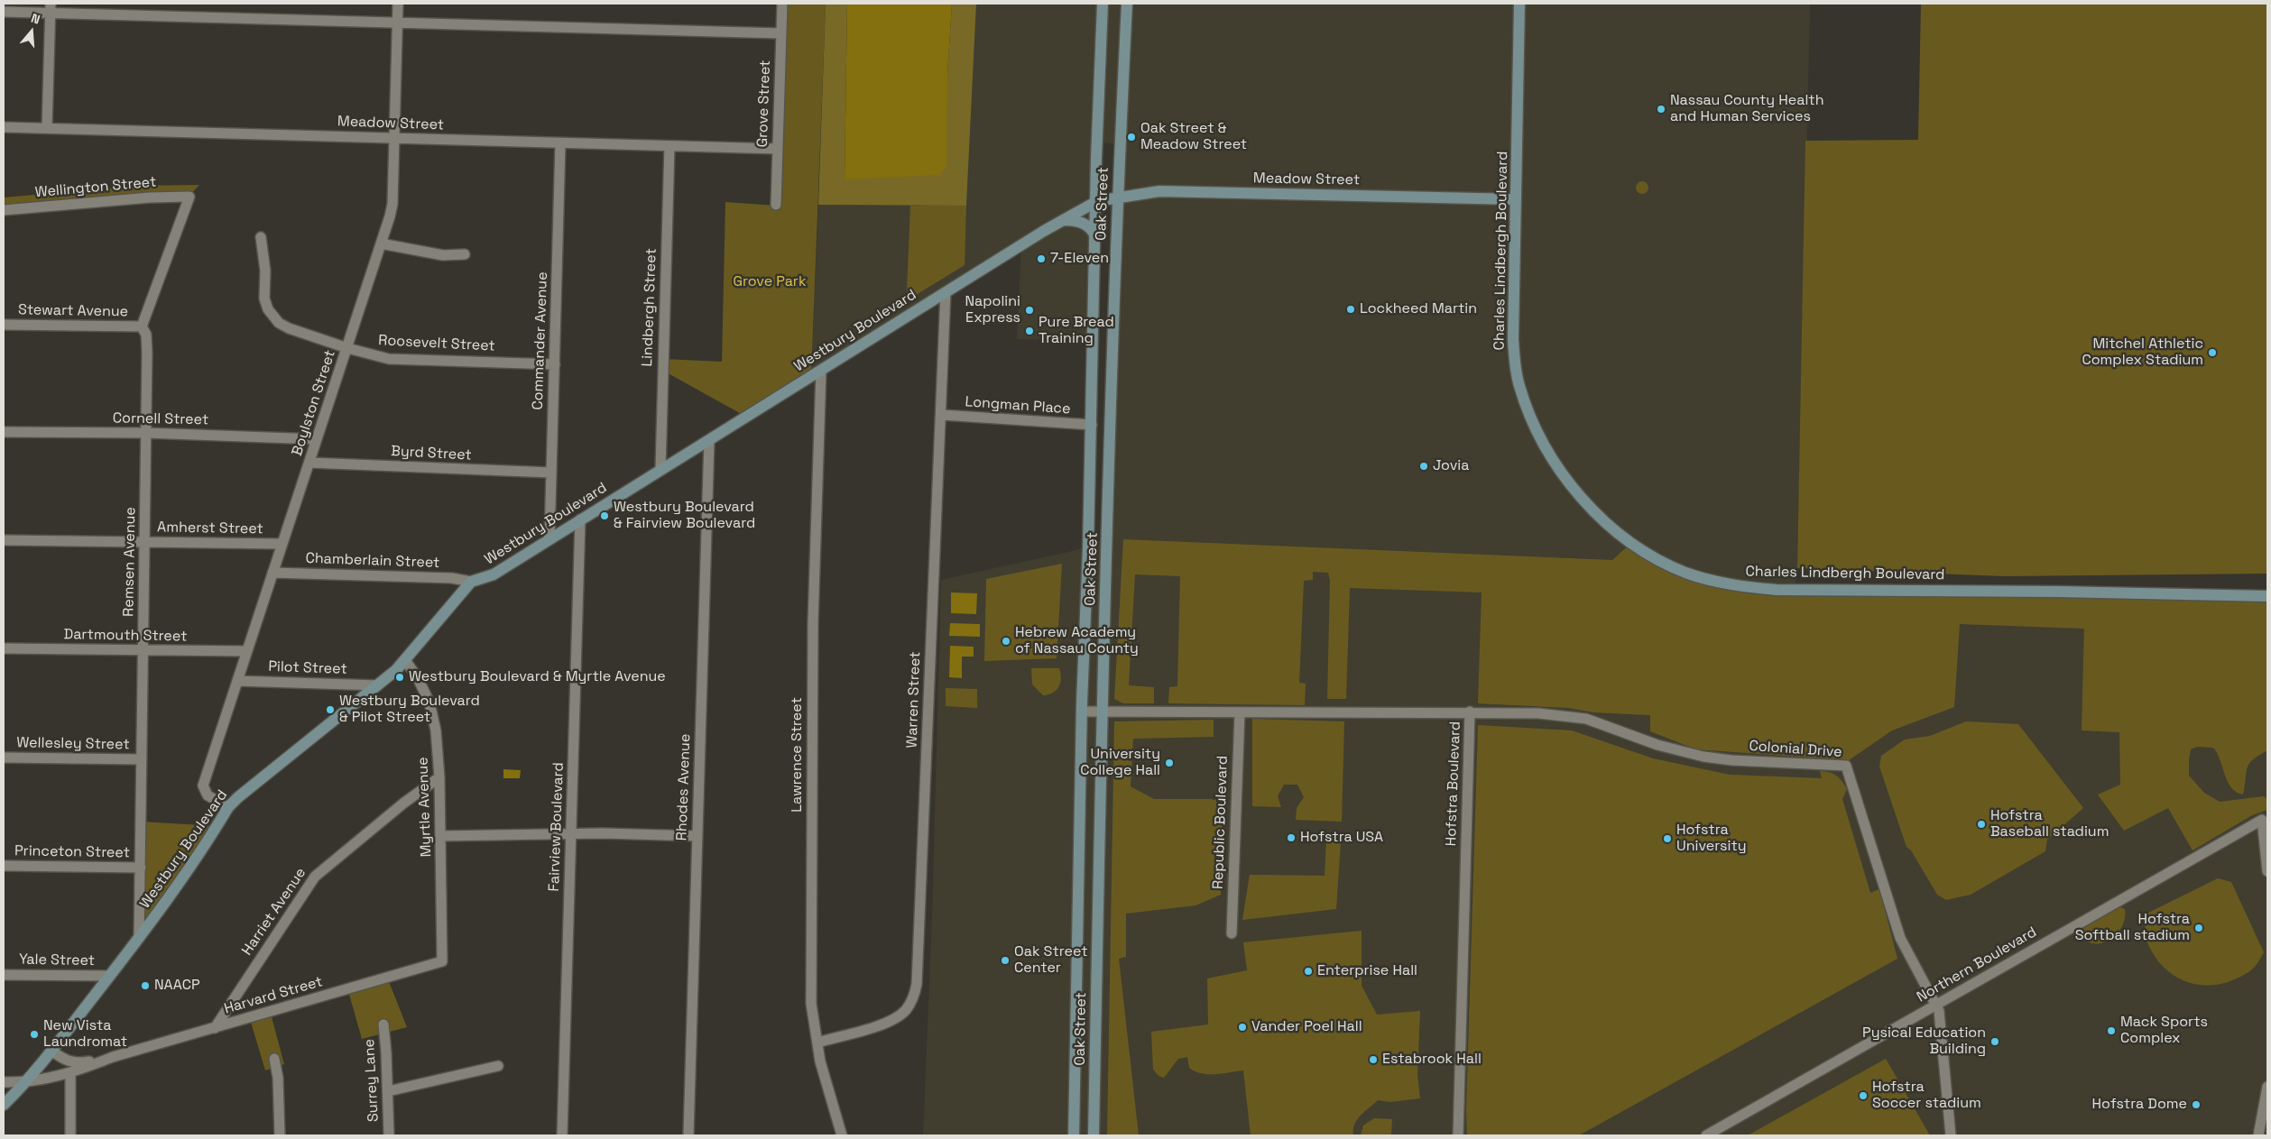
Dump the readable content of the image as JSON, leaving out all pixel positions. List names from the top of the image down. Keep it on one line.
{"streets":{"street":["Grove Street","Meadow Street","Wellington Street","Oak Street","Charles Lindbergh Boulevard","Lindbergh Street","Stewart Avenue","Westbury Boulevard","Commander Avenue","Roosevelt Street","Boylston Street","Longman Place","Cornell Street","Byrd Street","Amherst Street","Chamberlain Street","Remsen Avenue","Dartmouth Street","Pilot Street","Warren Street","Wellesley Street","Colonial Drive","Lawrence Street","Hofstra Boulevard","Rhodes Avenue","Myrtle Avenue","Republic Boulevard","Fairview Boulevard","Princeton Street","Harriet Avenue","Yale Street","Northern Boulevard","Harvard Street","Surrey Lane"]},"crossings":[["Grove Street","Meadow Street"],["Meadow Street","Oak Street"],["Meadow Street","Charles Lindbergh Boulevard"],["Meadow Street","Lindbergh Street"],["Meadow Street","Westbury Boulevard"],["Meadow Street","Commander Avenue"],["Meadow Street","Boylston Street"],["Wellington Street","Stewart Avenue"],["Wellington Street","Remsen Avenue"],["Oak Street","Westbury Boulevard"],["Oak Street","Longman Place"],["Oak Street","Hofstra Boulevard"],["Lindbergh Street","Westbury Boulevard"],["Stewart Avenue","Remsen Avenue"],["Westbury Boulevard","Commander Avenue"],["Westbury Boulevard","Boylston Street"],["Westbury Boulevard","Chamberlain Street"],["Westbury Boulevard","Remsen Avenue"],["Westbury Boulevard","Pilot Street"],["Westbury Boulevard","Warren Street"],["Westbury Boulevard","Lawrence Street"],["Westbury Boulevard","Rhodes Avenue"],["Westbury Boulevard","Myrtle Avenue"],["Westbury Boulevard","Fairview Boulevard"],["Westbury Boulevard","Yale Street"],["Westbury Boulevard","Harvard Street"],["Commander Avenue","Roosevelt Street"],["Commander Avenue","Byrd Street"],["Roosevelt Street","Boylston Street"],["Boylston Street","Cornell Street"],["Boylston Street","Byrd Street"],["Boylston Street","Amherst Street"],["Boylston Street","Chamberlain Street"],["Boylston Street","Dartmouth Street"],["Boylston Street","Pilot Street"],["Longman Place","Warren Street"],["Cornell Street","Remsen Avenue"],["Amherst Street","Remsen Avenue"],["Remsen Avenue","Dartmouth Street"],["Remsen Avenue","Wellesley Street"],["Remsen Avenue","Princeton Street"],["Warren Street","Lawrence Street"],["Colonial Drive","Hofstra Boulevard"],["Colonial Drive","Northern Boulevard"],["Hofstra Boulevard","Republic Boulevard"],["Myrtle Avenue","Harriet Avenue"],["Myrtle Avenue","Harvard Street"],["Harriet Avenue","Harvard Street"]],"parks":["Grove Park"],"places":["Nassau County Health and Human Services","Oak Street & Meadow Street","7-Eleven","Lockheed Martin","Napolini Express","Pure Bread Training","Mitchel Athletic Complex Stadium","Jovia","Westbury Boulevard & Fairview Boulevard","Hebrew Academy of Nassau County","Westbury Boulevard & Myrtle Avenue","Westbury Boulevard & Pilot Street","University College Hall","Hofstra Baseball stadium","Hofstra USA","Hofstra University","Hofstra Softball stadium","Oak Street Center","Enterprise Hall","NAACP","Vander Poel Hall","Mack Sports Complex","New Vista Laundromat","Pysical Education Building","Estabrook Hall","Hofstra Soccer stadium","Hofstra Dome"],"north":"top"}
